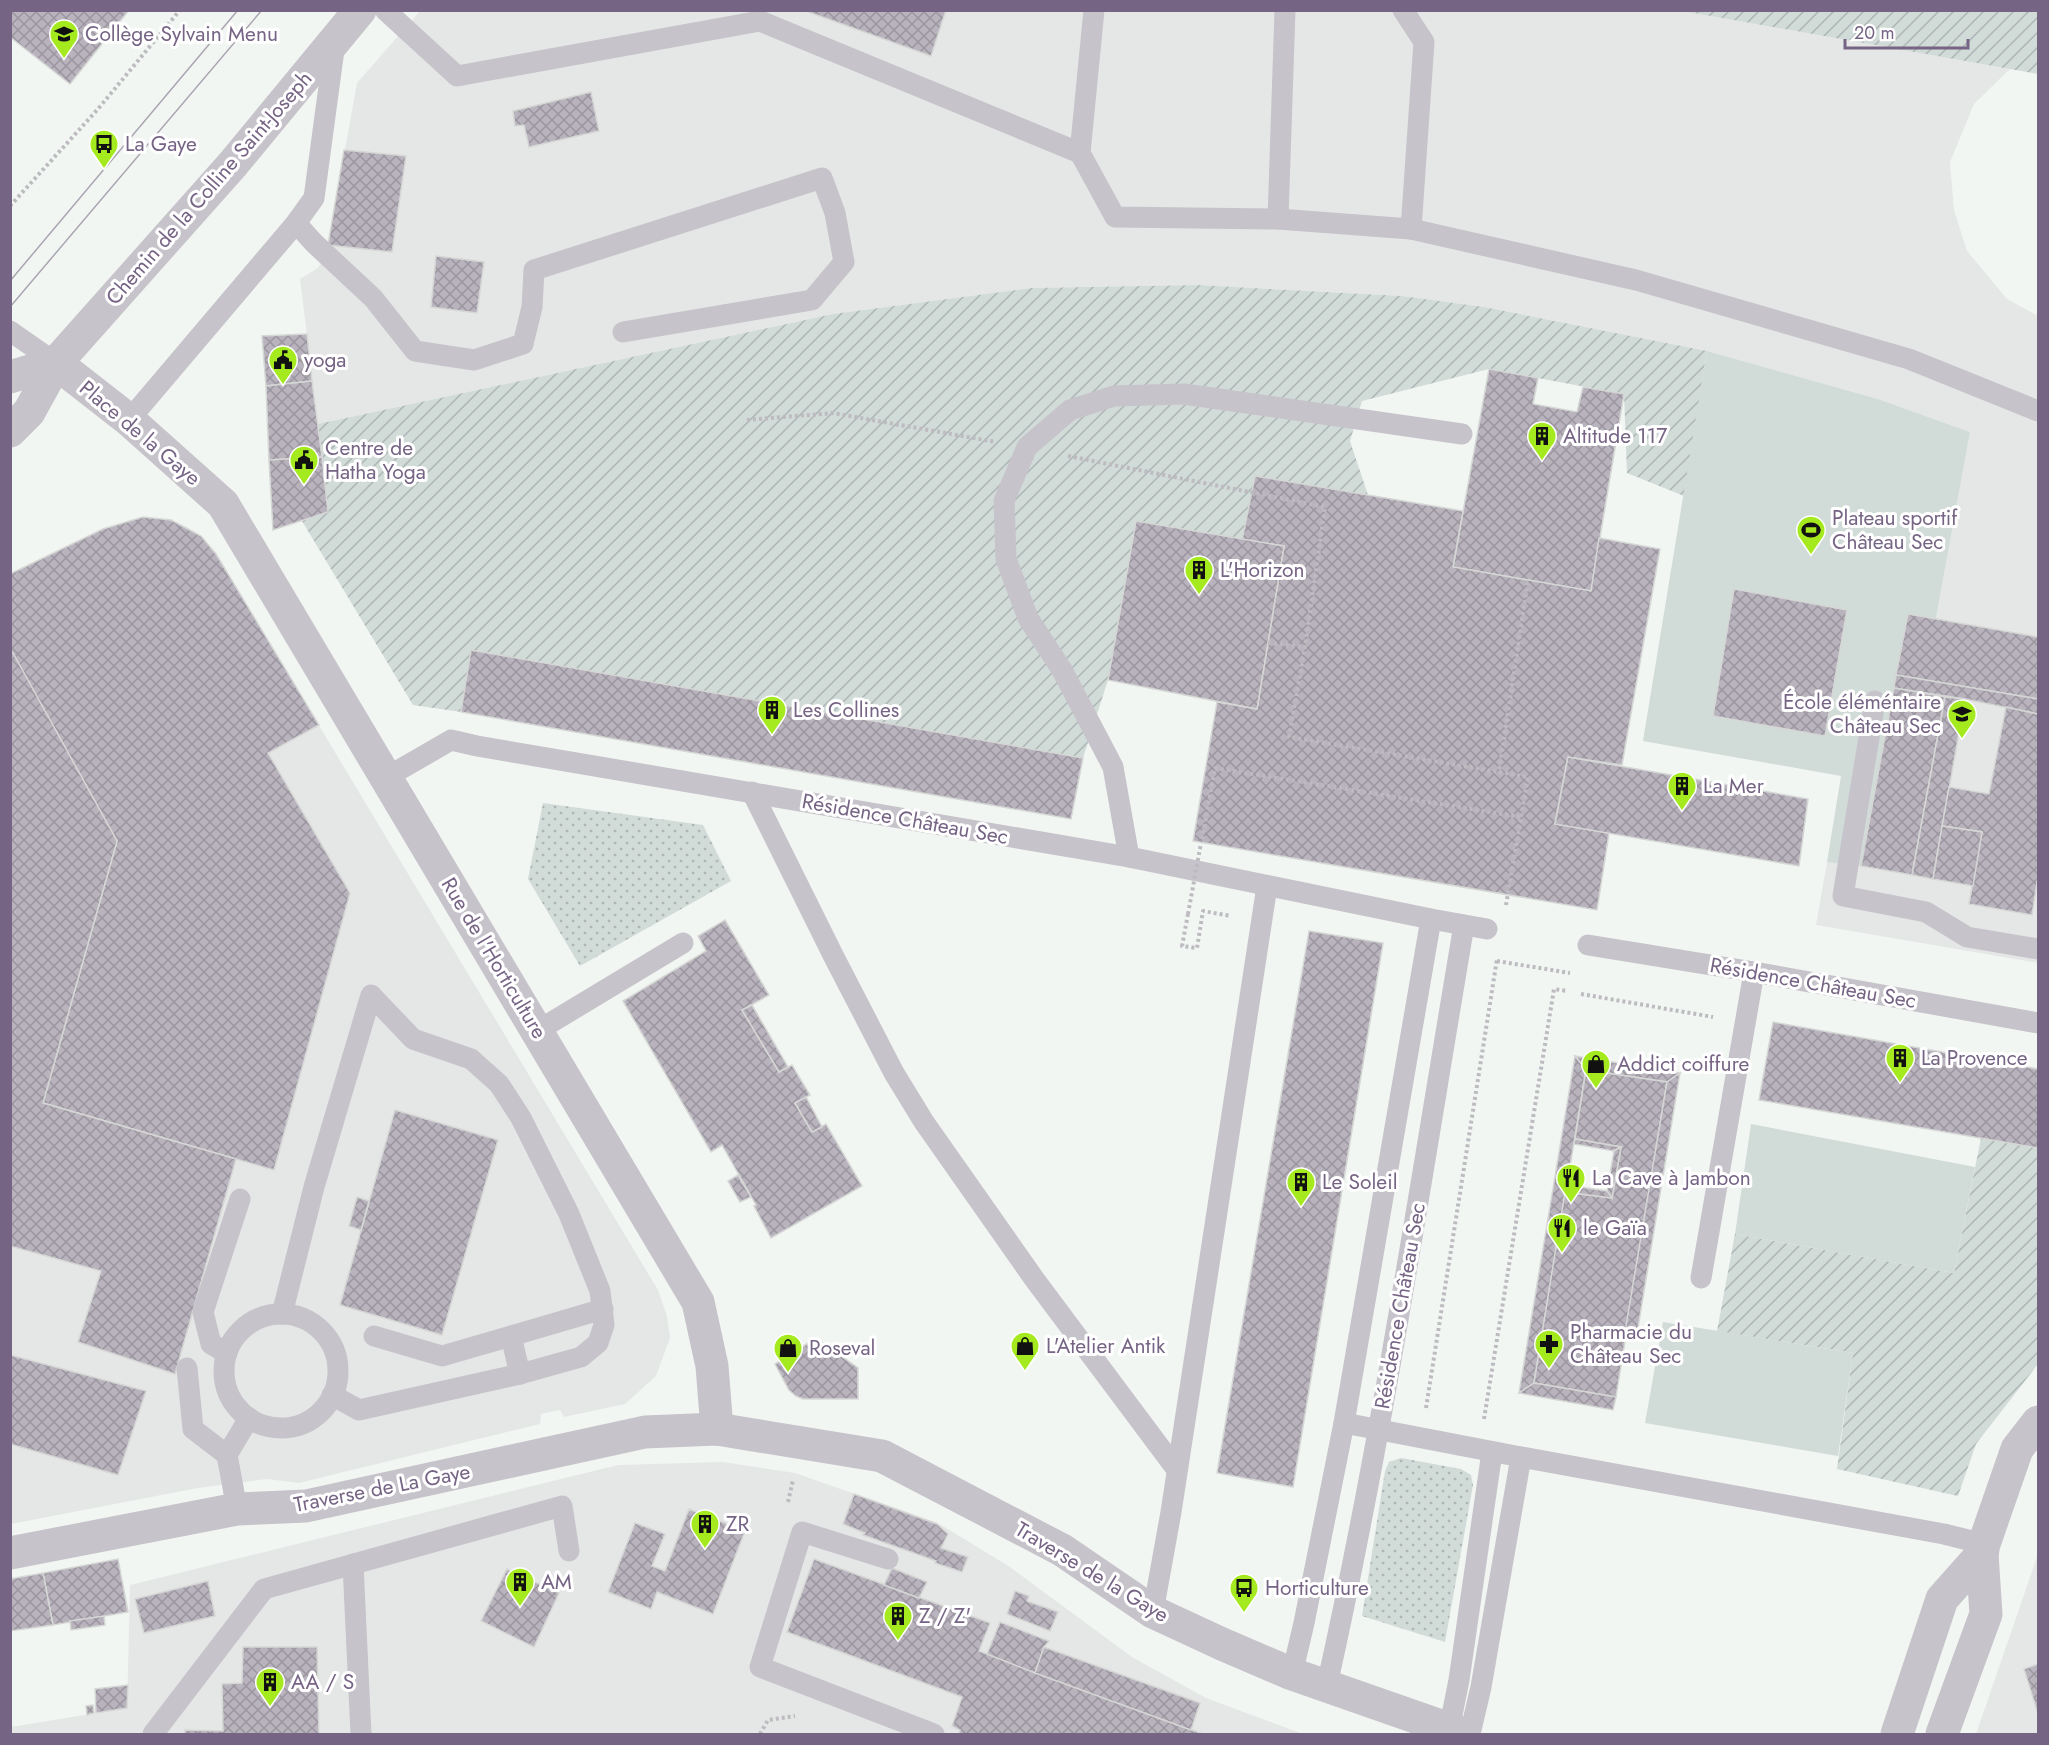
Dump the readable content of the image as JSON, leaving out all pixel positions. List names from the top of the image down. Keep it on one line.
{"streets":{"street":["Chemin de la Colline Saint-Joseph","Place de la Gaye","Rue de l'Horticulture","Traverse de La Gaye","Traverse de la Gaye"],"lane":["Résidence Château Sec"]},"crossings":[["Chemin de la Colline Saint-Joseph","Place de la Gaye"],["Place de la Gaye","Rue de l'Horticulture"],["Résidence Château Sec","Rue de l'Horticulture"],["Résidence Château Sec","Traverse de la Gaye"],["Rue de l'Horticulture","Traverse de La Gaye"],["Rue de l'Horticulture","Traverse de la Gaye"],["Traverse de La Gaye","Traverse de la Gaye"]],"places":{"school or university":["Collège Sylvain Menu","École éléméntaire Château Sec"],"bus stop":["La Gaye","Horticulture"],"public building":["yoga","Centre de Hatha Yoga"],"building":["Altitude 117","L'Horizon","Les Collines","La Mer","La Provence","Le Soleil","ZR","AM","Z / Z'","AA / S"],"sports":["Plateau sportif Château Sec"],"shop":["Addict coiffure","L'Atelier Antik","Roseval"],"restaurant":["La Cave à Jambon","le Gaïa"],"pharmacy":["Pharmacie du Château Sec"]},"scale_bar":"20 m"}
